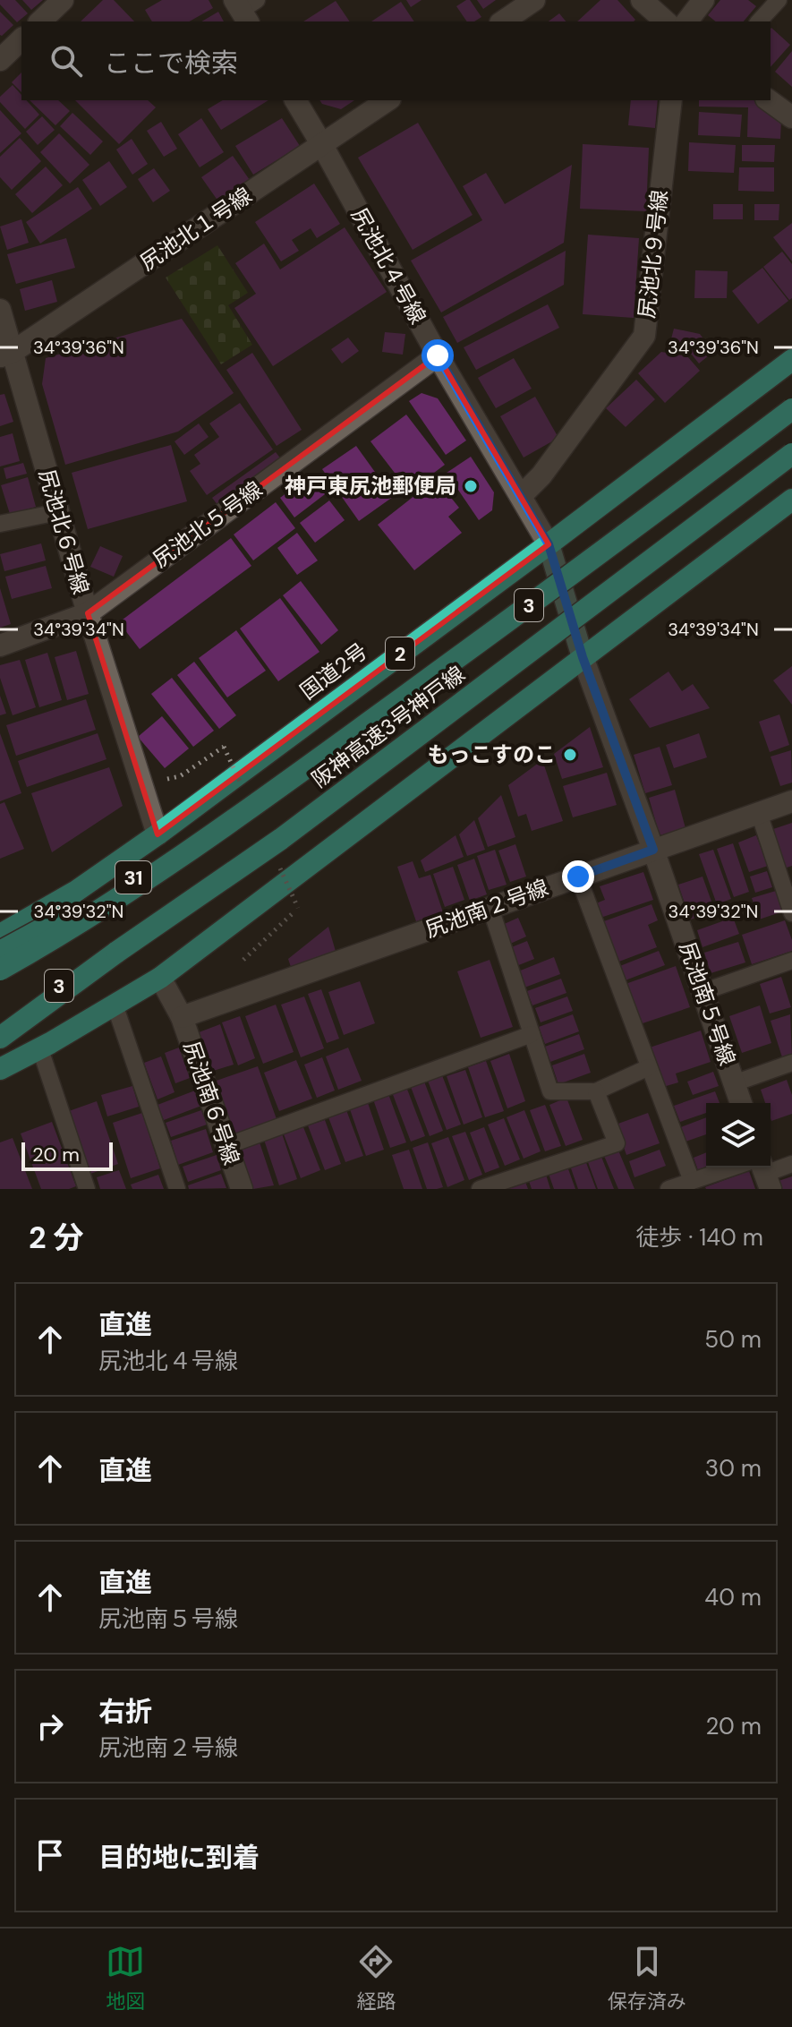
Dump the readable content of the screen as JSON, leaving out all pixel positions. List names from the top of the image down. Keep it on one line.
{"streets":{"highway":["3","2","国道2号","阪神高速3号神戸線","31"],"street":["尻池北１号線","尻池北９号線","尻池北４号線","尻池北５号線","尻池北６号線","尻池南２号線","尻池南５号線","尻池南６号線"]},"crossings":[["尻池北１号線","尻池北４号線"],["尻池北１号線","尻池北６号線"],["尻池北９号線","尻池北４号線"],["尻池北４号線","尻池北５号線"],["尻池北４号線","国道2号"],["尻池北５号線","尻池北６号線"],["尻池北６号線","国道2号"],["阪神高速3号神戸線","31"],["尻池南２号線","尻池南５号線"],["尻池南２号線","尻池南６号線"]],"places":["神戸東尻池郵便局","もっこすのこ"],"scale_bar":"20 m","page":{"search":"ここで検索","scale":"20 m","heading":["2 分","徒歩 · 140 m"],"list":[["直進","尻池北４号線","50 m"],["直進","30 m"],["直進","尻池南５号線","40 m"],["右折","尻池南２号線","20 m"],"目的地に到着"],"nav":["地図","経路","保存済み"]},"coordinates":["34°39'36\"N","34°39'34\"N","34°39'32\"N"]}
